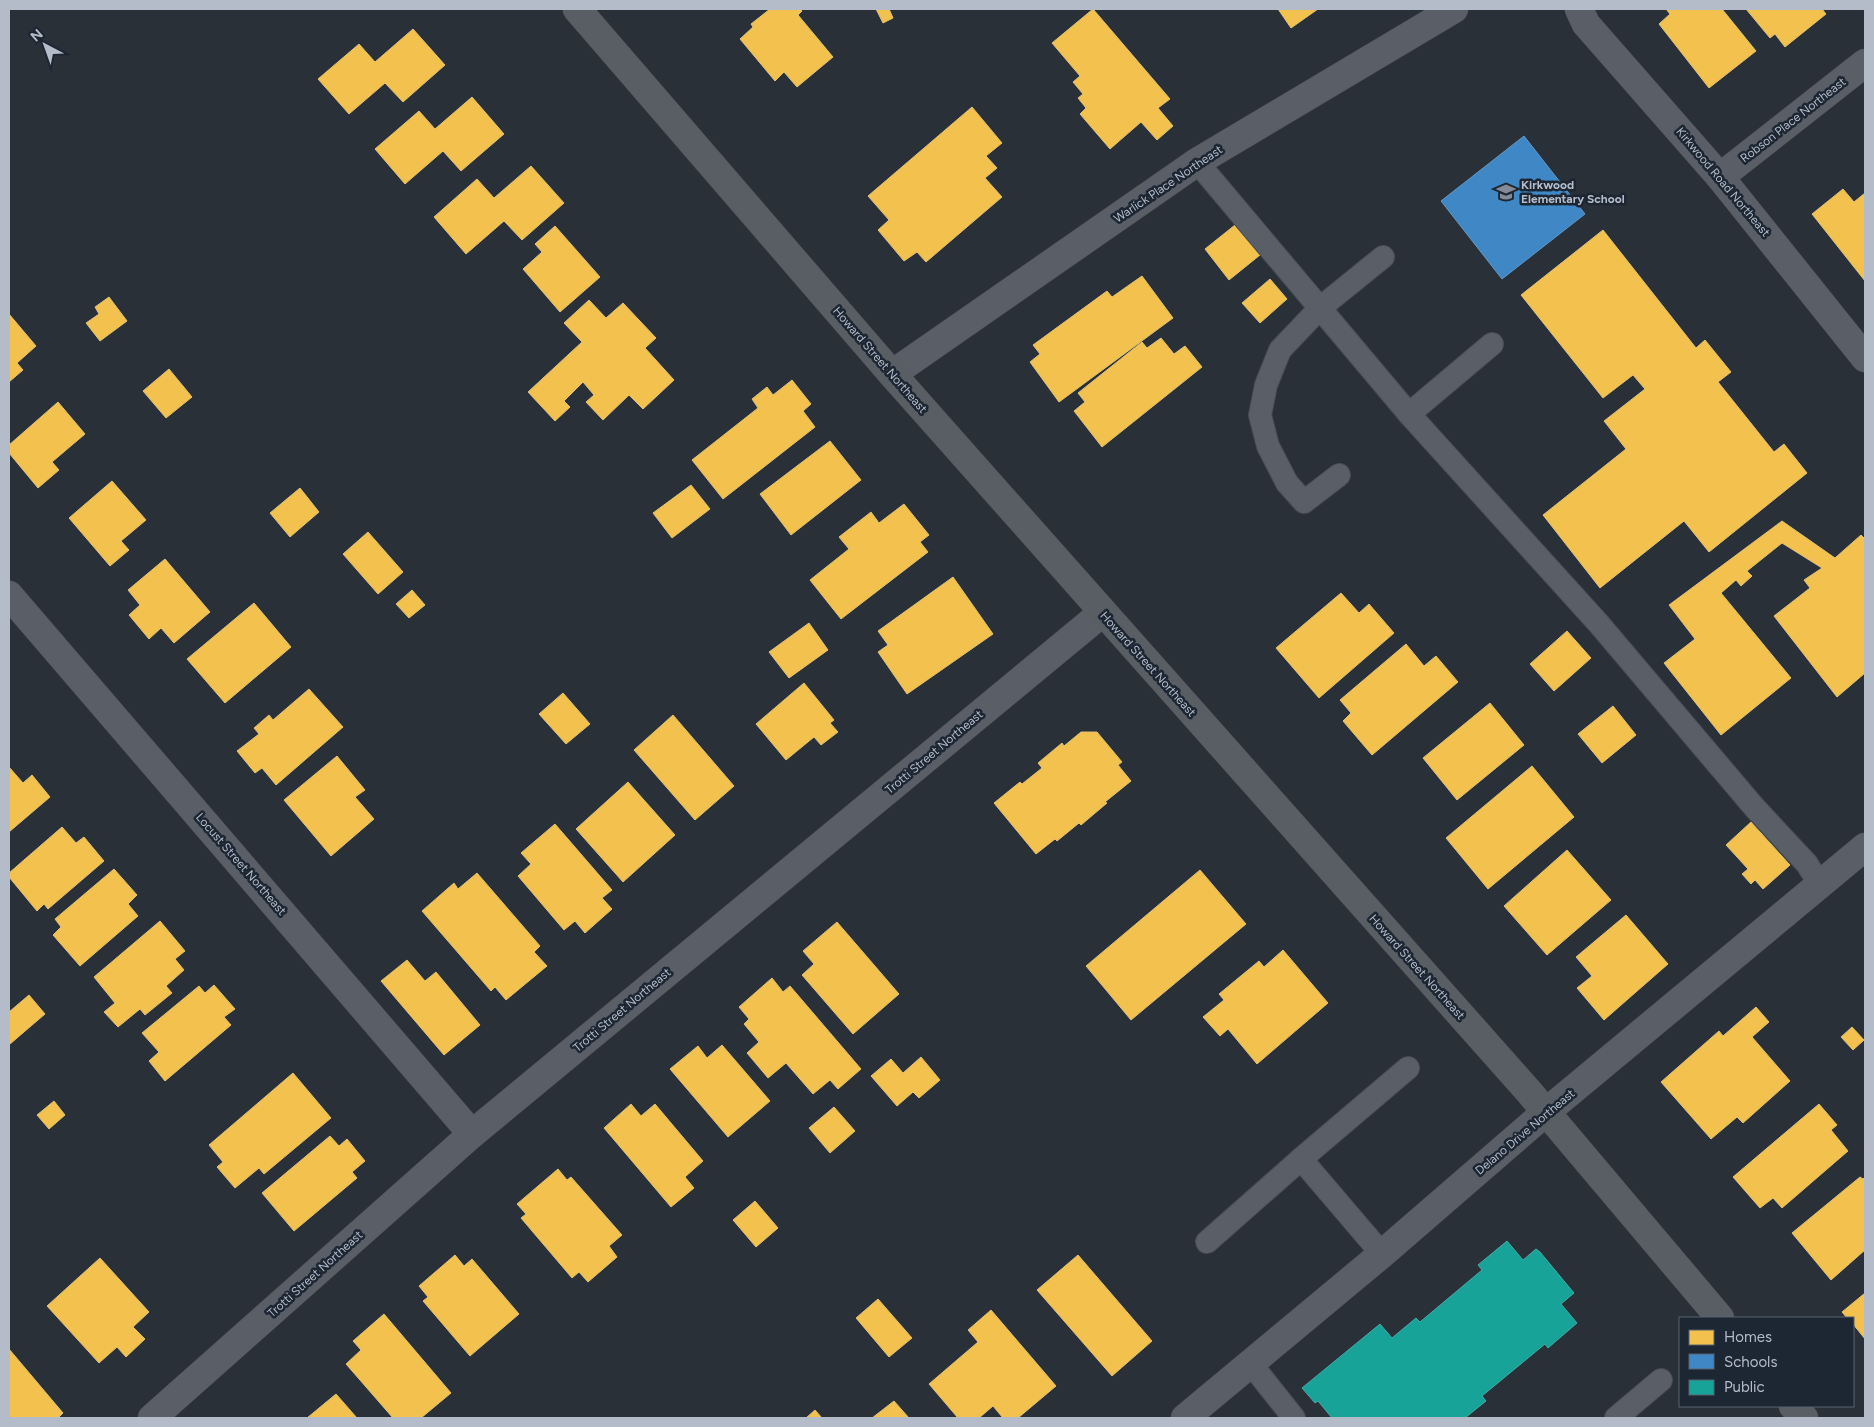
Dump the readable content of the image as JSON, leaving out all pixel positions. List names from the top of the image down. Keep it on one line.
{"streets":{"street":["Robson Place Northeast","Kirkwood Road Northeast","Warlick Place Northeast","Howard Street Northeast","Trotti Street Northeast","Locust Street Northeast","Delano Drive Northeast"]},"crossings":[["Robson Place Northeast","Kirkwood Road Northeast"],["Warlick Place Northeast","Howard Street Northeast"],["Howard Street Northeast","Trotti Street Northeast"],["Howard Street Northeast","Delano Drive Northeast"],["Trotti Street Northeast","Locust Street Northeast"]],"places":{"school or university":["Kirkwood Elementary School"]},"legend":["Homes","Schools","Public"],"north":"top left"}
